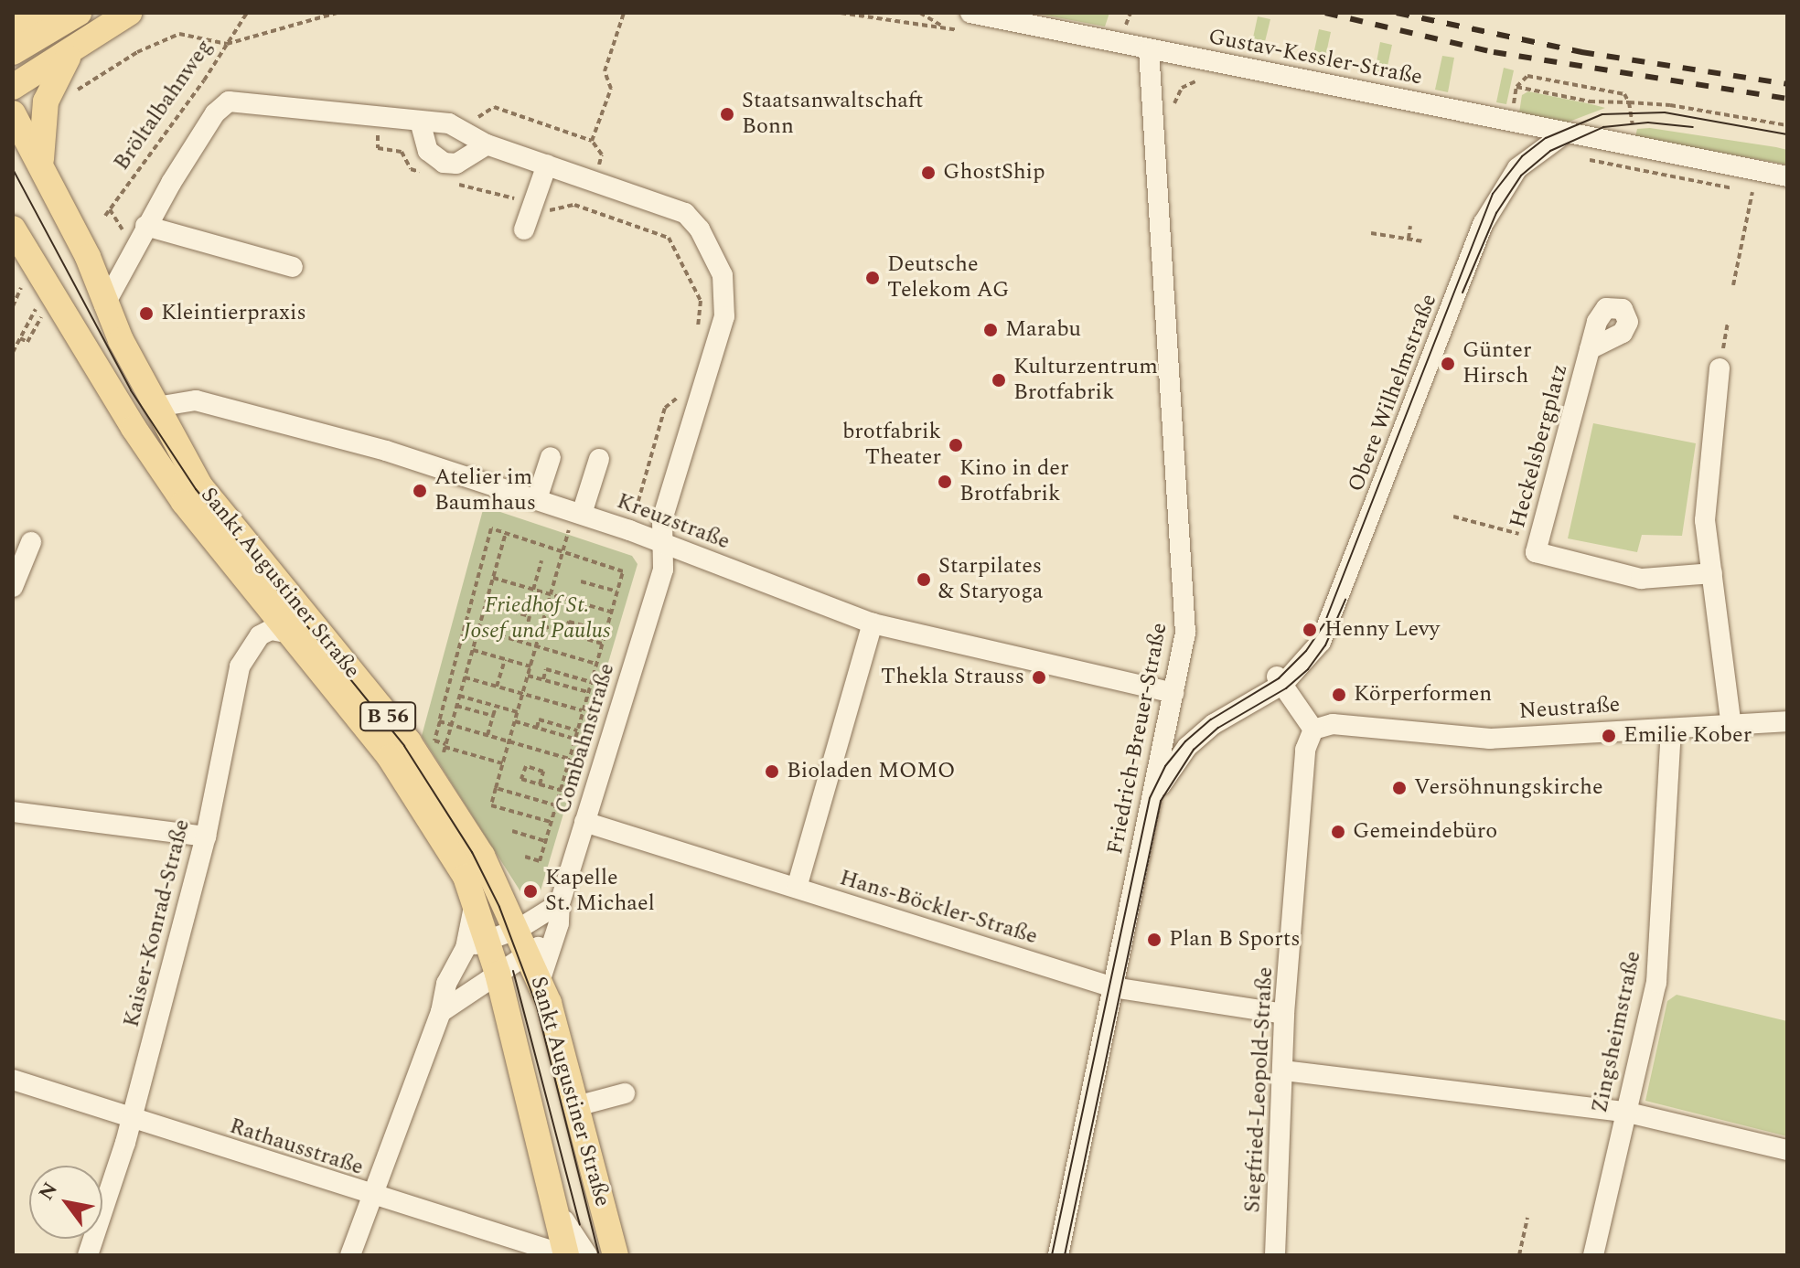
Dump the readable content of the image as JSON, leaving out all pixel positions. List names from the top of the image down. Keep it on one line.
{"streets":{"main road":["Sankt Augustiner Straße","B 56"],"street":["Gustav-Kessler-Straße","Obere Wilhelmstraße","Heckelsbergplatz","Kreuzstraße","Neustraße","Combahnstraße","Friedrich-Breuer-Straße","Hans-Böckler-Straße","Kaiser-Konrad-Straße","Zingsheimstraße","Siegfried-Leopold-Straße","Rathausstraße"],"path":["Bröltalbahnweg"]},"crossings":[["Gustav-Kessler-Straße","Obere Wilhelmstraße"],["Gustav-Kessler-Straße","Friedrich-Breuer-Straße"],["Obere Wilhelmstraße","Friedrich-Breuer-Straße"],["Kreuzstraße","Sankt Augustiner Straße"],["Kreuzstraße","Combahnstraße"],["Kreuzstraße","Friedrich-Breuer-Straße"],["Sankt Augustiner Straße","Combahnstraße"],["Sankt Augustiner Straße","Kaiser-Konrad-Straße"],["Sankt Augustiner Straße","Rathausstraße"],["Neustraße","Zingsheimstraße"],["Neustraße","Siegfried-Leopold-Straße"],["Combahnstraße","Hans-Böckler-Straße"],["Friedrich-Breuer-Straße","Hans-Böckler-Straße"],["Hans-Böckler-Straße","Siegfried-Leopold-Straße"],["Kaiser-Konrad-Straße","Rathausstraße"]],"parks":["Friedhof St. Josef und Paulus"],"places":["Staatsanwaltschaft Bonn","GhostShip","Deutsche Telekom AG","Kleintierpraxis","Marabu","Günter Hirsch","Kulturzentrum Brotfabrik","brotfabrik Theater","Kino in der Brotfabrik","Atelier im Baumhaus","Starpilates & Staryoga","Henny Levy","Thekla Strauss","Körperformen","Emilie Kober","Bioladen MOMO","Versöhnungskirche","Gemeindebüro","Kapelle St. Michael","Plan B Sports"],"north":"top left"}
